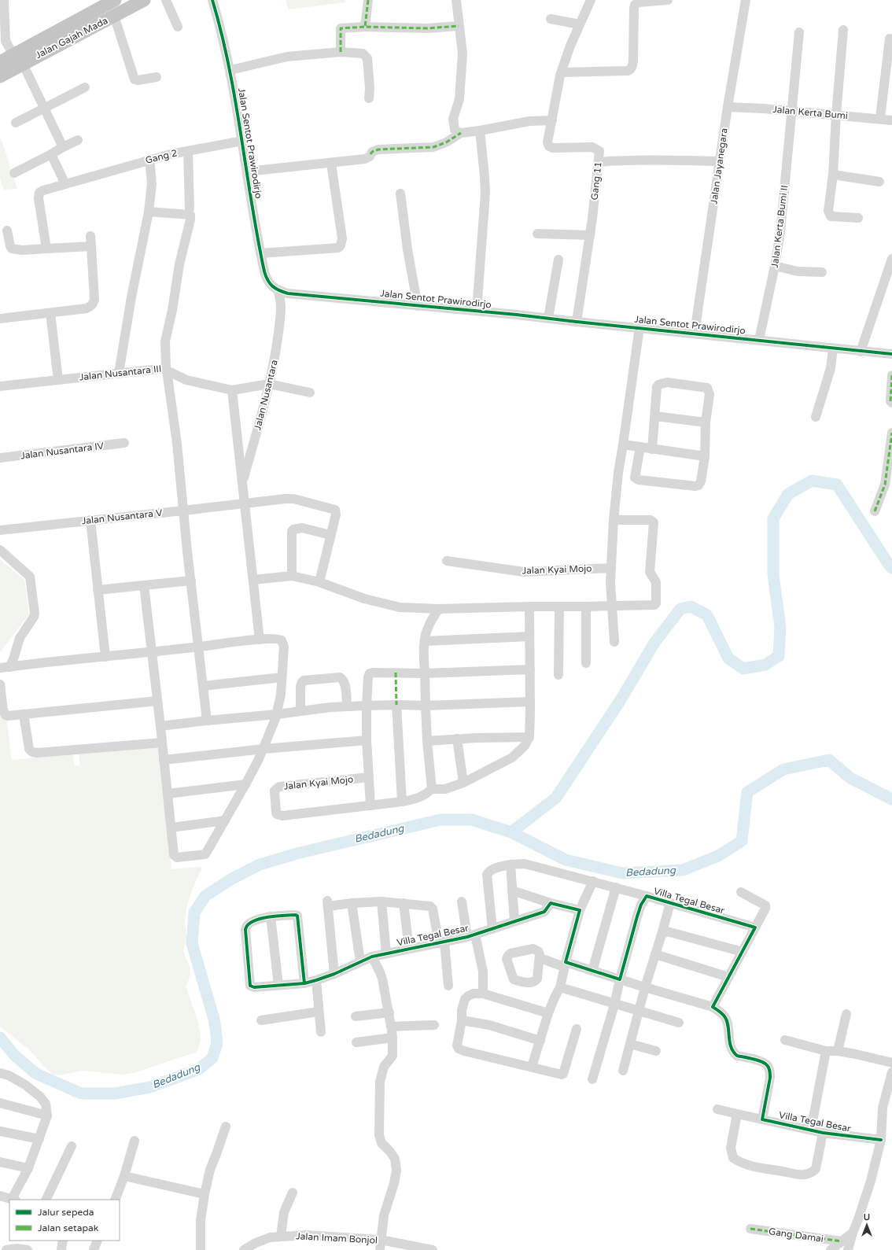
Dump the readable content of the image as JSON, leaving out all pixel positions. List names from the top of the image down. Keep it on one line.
{"streets":{"highway":["Jalan Gajah Mada"],"street":["Jalan Kerta Bumi","Jalan Sentot Prawirodirjo","Gang 2","Jalan Jayanegara","Gang 11","Jalan Kerta Bumi II","Jalan Nusantara III","Jalan Nusantara","Jalan Nusantara IV","Jalan Nusantara V","Jalan Kyai Mojo","Villa Tegal Besar","Gang Damai","Jalan Imam Bonjol"]},"crossings":[["Jalan Kerta Bumi","Jalan Jayanegara"],["Jalan Kerta Bumi","Jalan Kerta Bumi II"],["Jalan Sentot Prawirodirjo","Gang 2"],["Jalan Sentot Prawirodirjo","Jalan Jayanegara"],["Jalan Sentot Prawirodirjo","Gang 11"],["Jalan Sentot Prawirodirjo","Jalan Kerta Bumi II"],["Jalan Nusantara III","Jalan Nusantara"]],"water":["Bedadung"],"legend":["Jalur sepeda","Jalan setapak"],"north":"top"}
